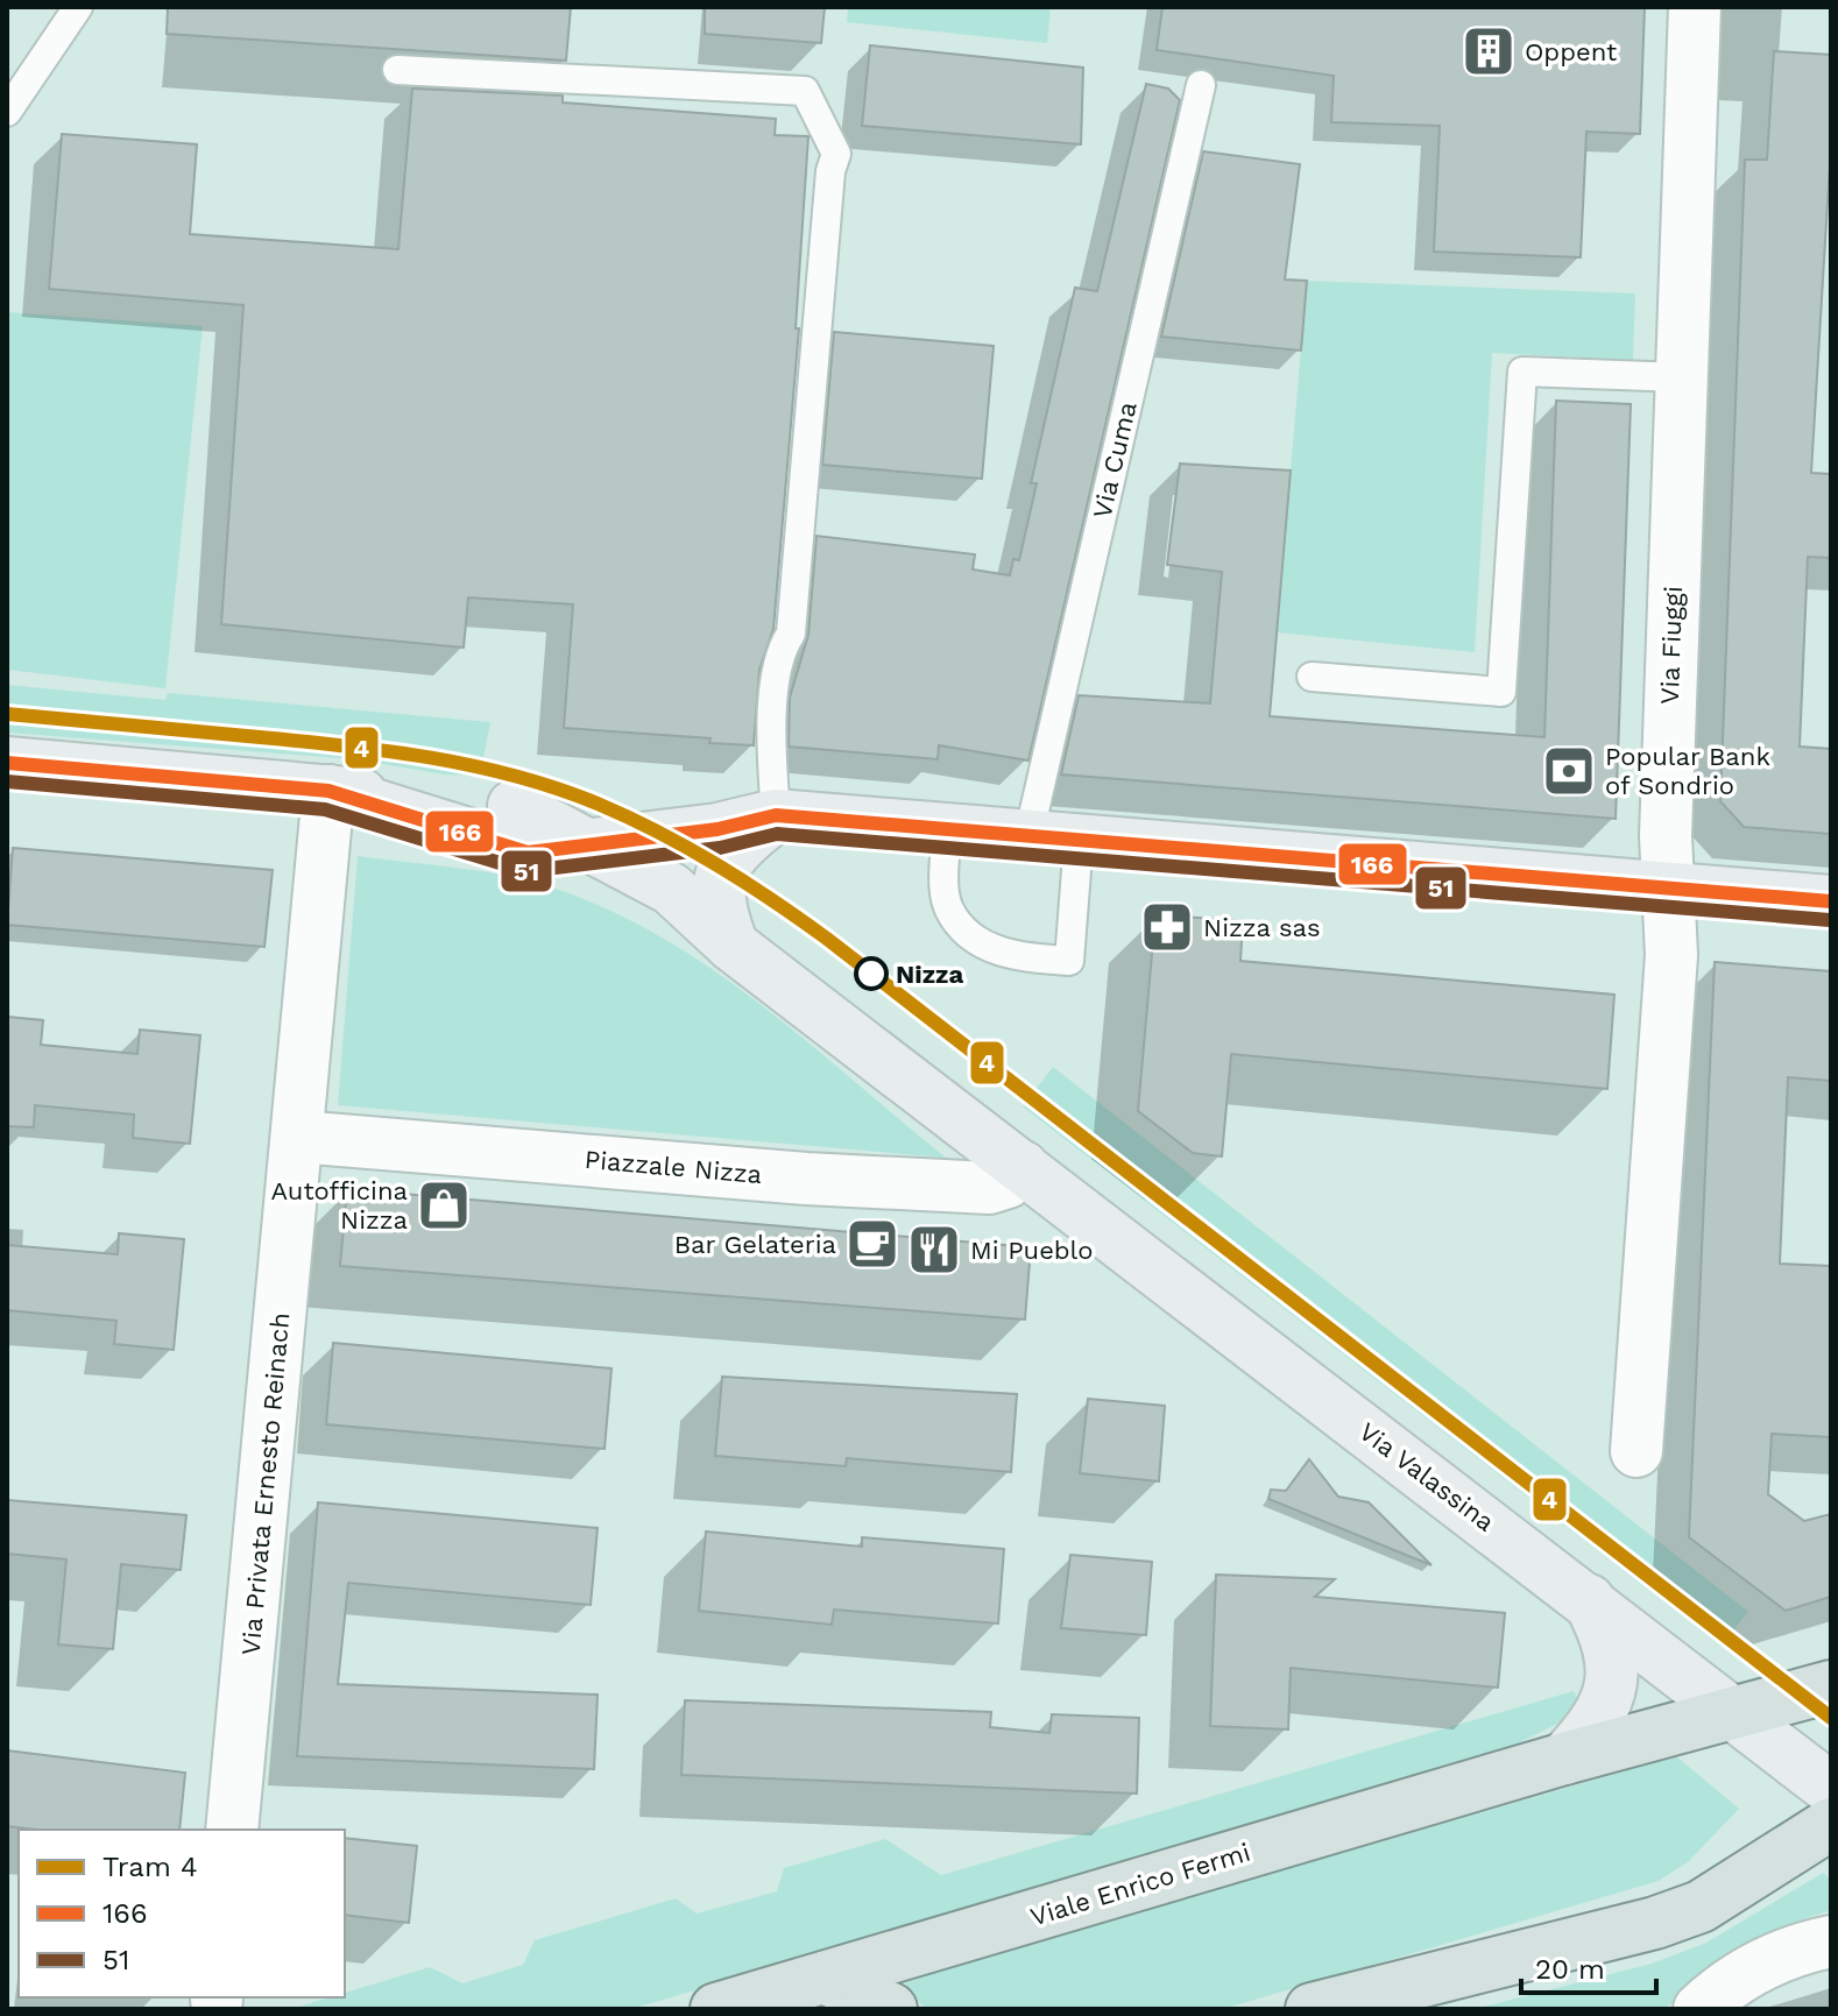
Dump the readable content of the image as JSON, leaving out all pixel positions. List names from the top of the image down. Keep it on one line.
{"streets":{"main road":["Via Valassina","Viale Enrico Fermi"],"street":["Via Fiuggi","Piazzale Nizza","Via Privata Ernesto Reinach"],"lane":["Via Cuma"]},"crossings":[["Piazzale Nizza","Via Valassina"],["Piazzale Nizza","Via Privata Ernesto Reinach"],["Via Valassina","Viale Enrico Fermi"]],"places":{"building":["Oppent"],"bank":["Popular Bank of Sondrio"],"pharmacy":["Nizza sas"],"other":["Nizza"],"shop":["Autofficina Nizza"],"cafe":["Bar Gelateria"],"restaurant":["Mi Pueblo"]},"lines":["tram line 4","transit line 166","transit line 51"],"legend":["Tram 4","166","51"],"scale_bar":"20 m"}
